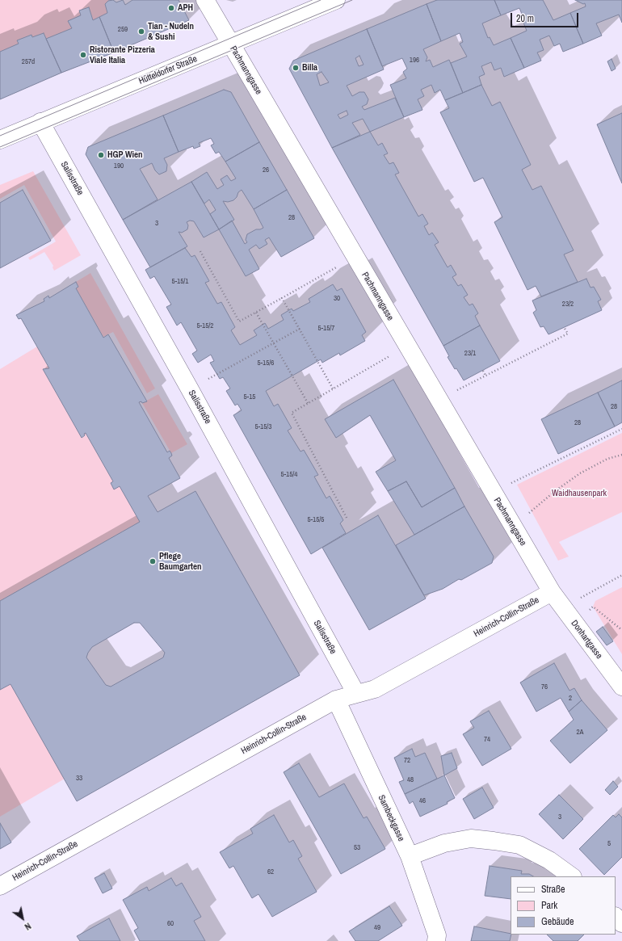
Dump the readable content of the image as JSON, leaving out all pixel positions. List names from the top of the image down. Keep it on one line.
{"streets":{"street":["Hütteldorfer Straße","Pachmanngasse","Salisstraße","Heinrich-Collin-Straße","Donhartgasse","Sambeckgasse"]},"crossings":[["Hütteldorfer Straße","Pachmanngasse"],["Hütteldorfer Straße","Salisstraße"],["Pachmanngasse","Heinrich-Collin-Straße"],["Pachmanngasse","Donhartgasse"],["Salisstraße","Heinrich-Collin-Straße"],["Heinrich-Collin-Straße","Donhartgasse"],["Heinrich-Collin-Straße","Sambeckgasse"]],"parks":["Waidhausenpark"],"places":["APH","Tian - Nudeln & Sushi","Ristorante Pizzeria Viale Italia","Billa","HGP Wien","Pflege Baumgarten"],"house_numbers":["259","196","257d","190","26","28","3","5-15/1","30","23/2","5-15/2","5-15/7","23/1","5-15/6","5-15","28","28","5-15/3","5-15/4","5-15/5","76","2","2A","74","72","33","48","46","3","5","53","62","60","49"],"legend":["Straße","Park","Gebäude"],"scale_bar":"20 m","north":"bottom right"}
